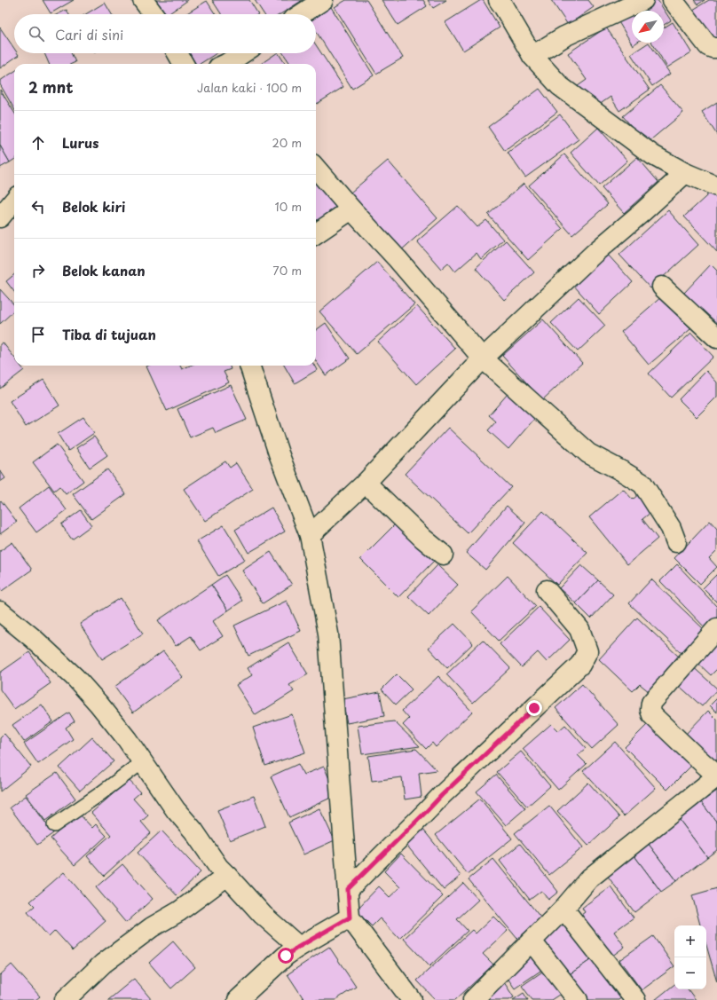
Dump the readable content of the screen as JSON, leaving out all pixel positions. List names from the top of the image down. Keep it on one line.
{"north":"bottom left","page":{"search":"Cari di sini","heading":["2 mnt","Jalan kaki · 100 m"],"list":[["Lurus","20 m"],["Belok kiri","10 m"],["Belok kanan","70 m"],"Tiba di tujuan"],"map_buttons":["+","−"]}}
